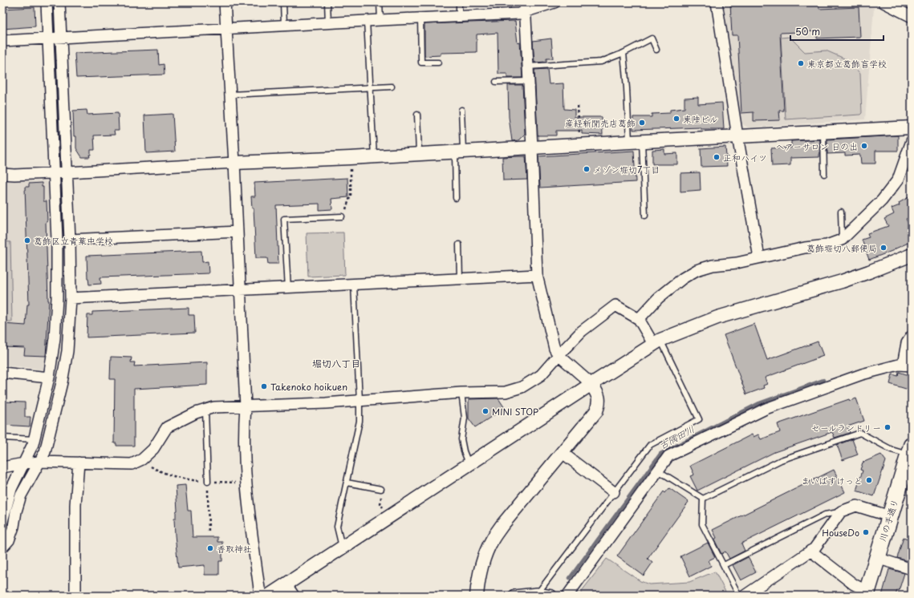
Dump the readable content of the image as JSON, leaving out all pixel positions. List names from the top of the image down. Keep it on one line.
{"streets":{"main road":["川の手通り"]},"districts":["堀切八丁目"],"water":["古隅田川"],"places":["東京都立葛飾盲学校","東陸ビル","産経新聞売店葛飾","ヘアーサロン 日の出","正和ハイツ","メゾン堀切7丁目","葛飾区立青葉中学校","葛飾堀切八郵便局","Takenoko hoikuen","MINI STOP","セールランドリー","まいばすけっと","HouseDo","香取神社"],"scale_bar":"50 m"}
